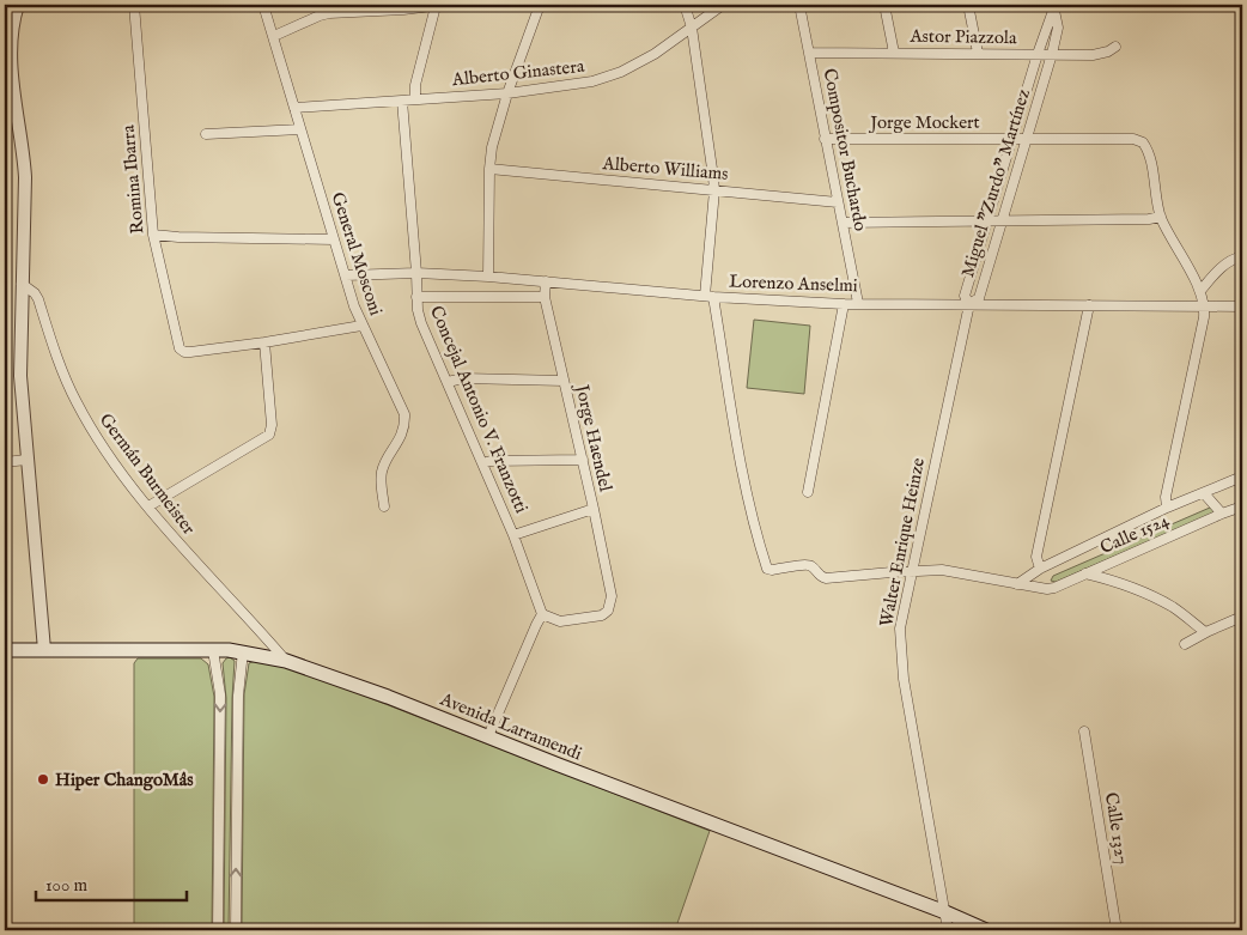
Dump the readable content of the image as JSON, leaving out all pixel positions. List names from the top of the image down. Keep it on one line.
{"streets":{"main road":["Avenida Larramendi"],"street":["Astor Piazzola","Alberto Ginastera","Jorge Mockert","Compositor Buchardo","Alberto Williams","Romina Ibarra","Miguel \"Zurdo\" Martínez","General Mosconi","Lorenzo Anselmi","Concejal Antonio V. Franzotti","Jorge Haendel","Germán Burmeister","Calle 1524","Walter Enrique Heinze","Calle 1327"]},"crossings":[["Astor Piazzola","Compositor Buchardo"],["Astor Piazzola","Miguel \"Zurdo\" Martínez"],["Alberto Ginastera","General Mosconi"],["Alberto Ginastera","Concejal Antonio V. Franzotti"],["Jorge Mockert","Compositor Buchardo"],["Jorge Mockert","Miguel \"Zurdo\" Martínez"],["Compositor Buchardo","Alberto Williams"],["Compositor Buchardo","Lorenzo Anselmi"],["Miguel \"Zurdo\" Martínez","Lorenzo Anselmi"],["Miguel \"Zurdo\" Martínez","Walter Enrique Heinze"],["General Mosconi","Lorenzo Anselmi"],["Lorenzo Anselmi","Concejal Antonio V. Franzotti"],["Lorenzo Anselmi","Jorge Haendel"],["Lorenzo Anselmi","Walter Enrique Heinze"],["Concejal Antonio V. Franzotti","Jorge Haendel"],["Germán Burmeister","Avenida Larramendi"],["Walter Enrique Heinze","Avenida Larramendi"]],"places":["Hiper ChangoMâs"],"scale_bar":"100 m"}
